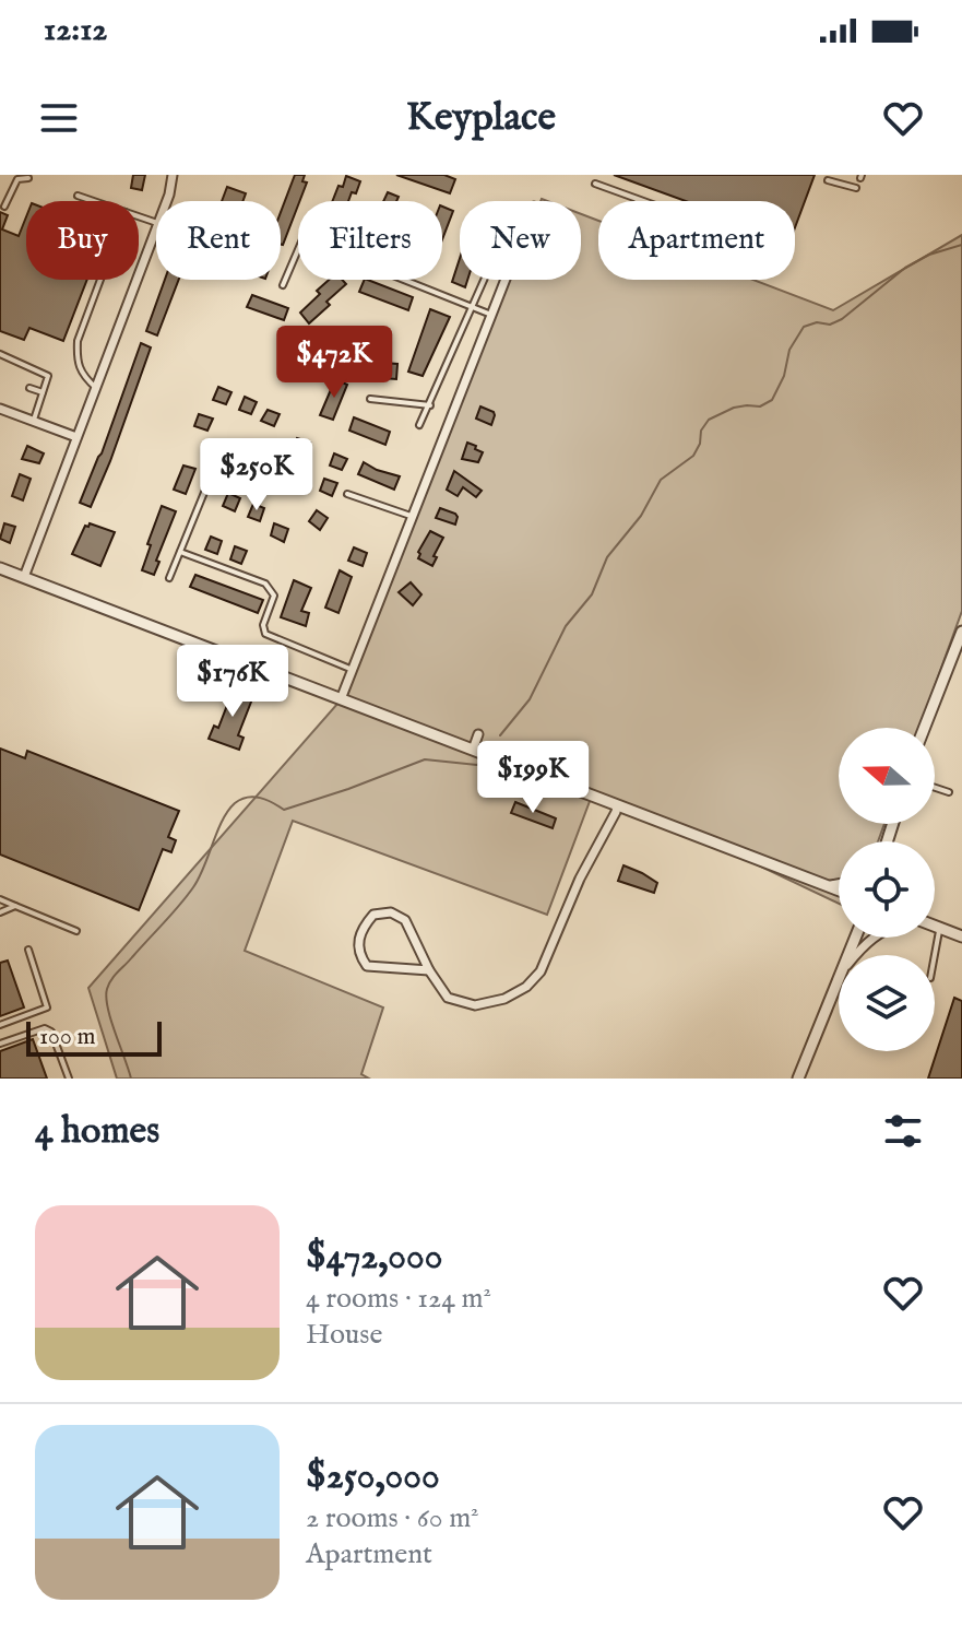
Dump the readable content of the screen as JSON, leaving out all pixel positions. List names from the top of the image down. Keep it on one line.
{"scale_bar":"100 m","north":"left","page":{"status":"12:12","header":"Keyplace","chip":["Buy","Rent","Filters","New","Apartment"],"price":["$472K","$250K","$176K","$199K"],"scale":"100 m","heading":"4 homes","list":[{"name":"$472,000","note":"4 rooms · 124 m² · House"},{"name":"$250,000","note":"2 rooms · 60 m² · Apartment"}]}}
